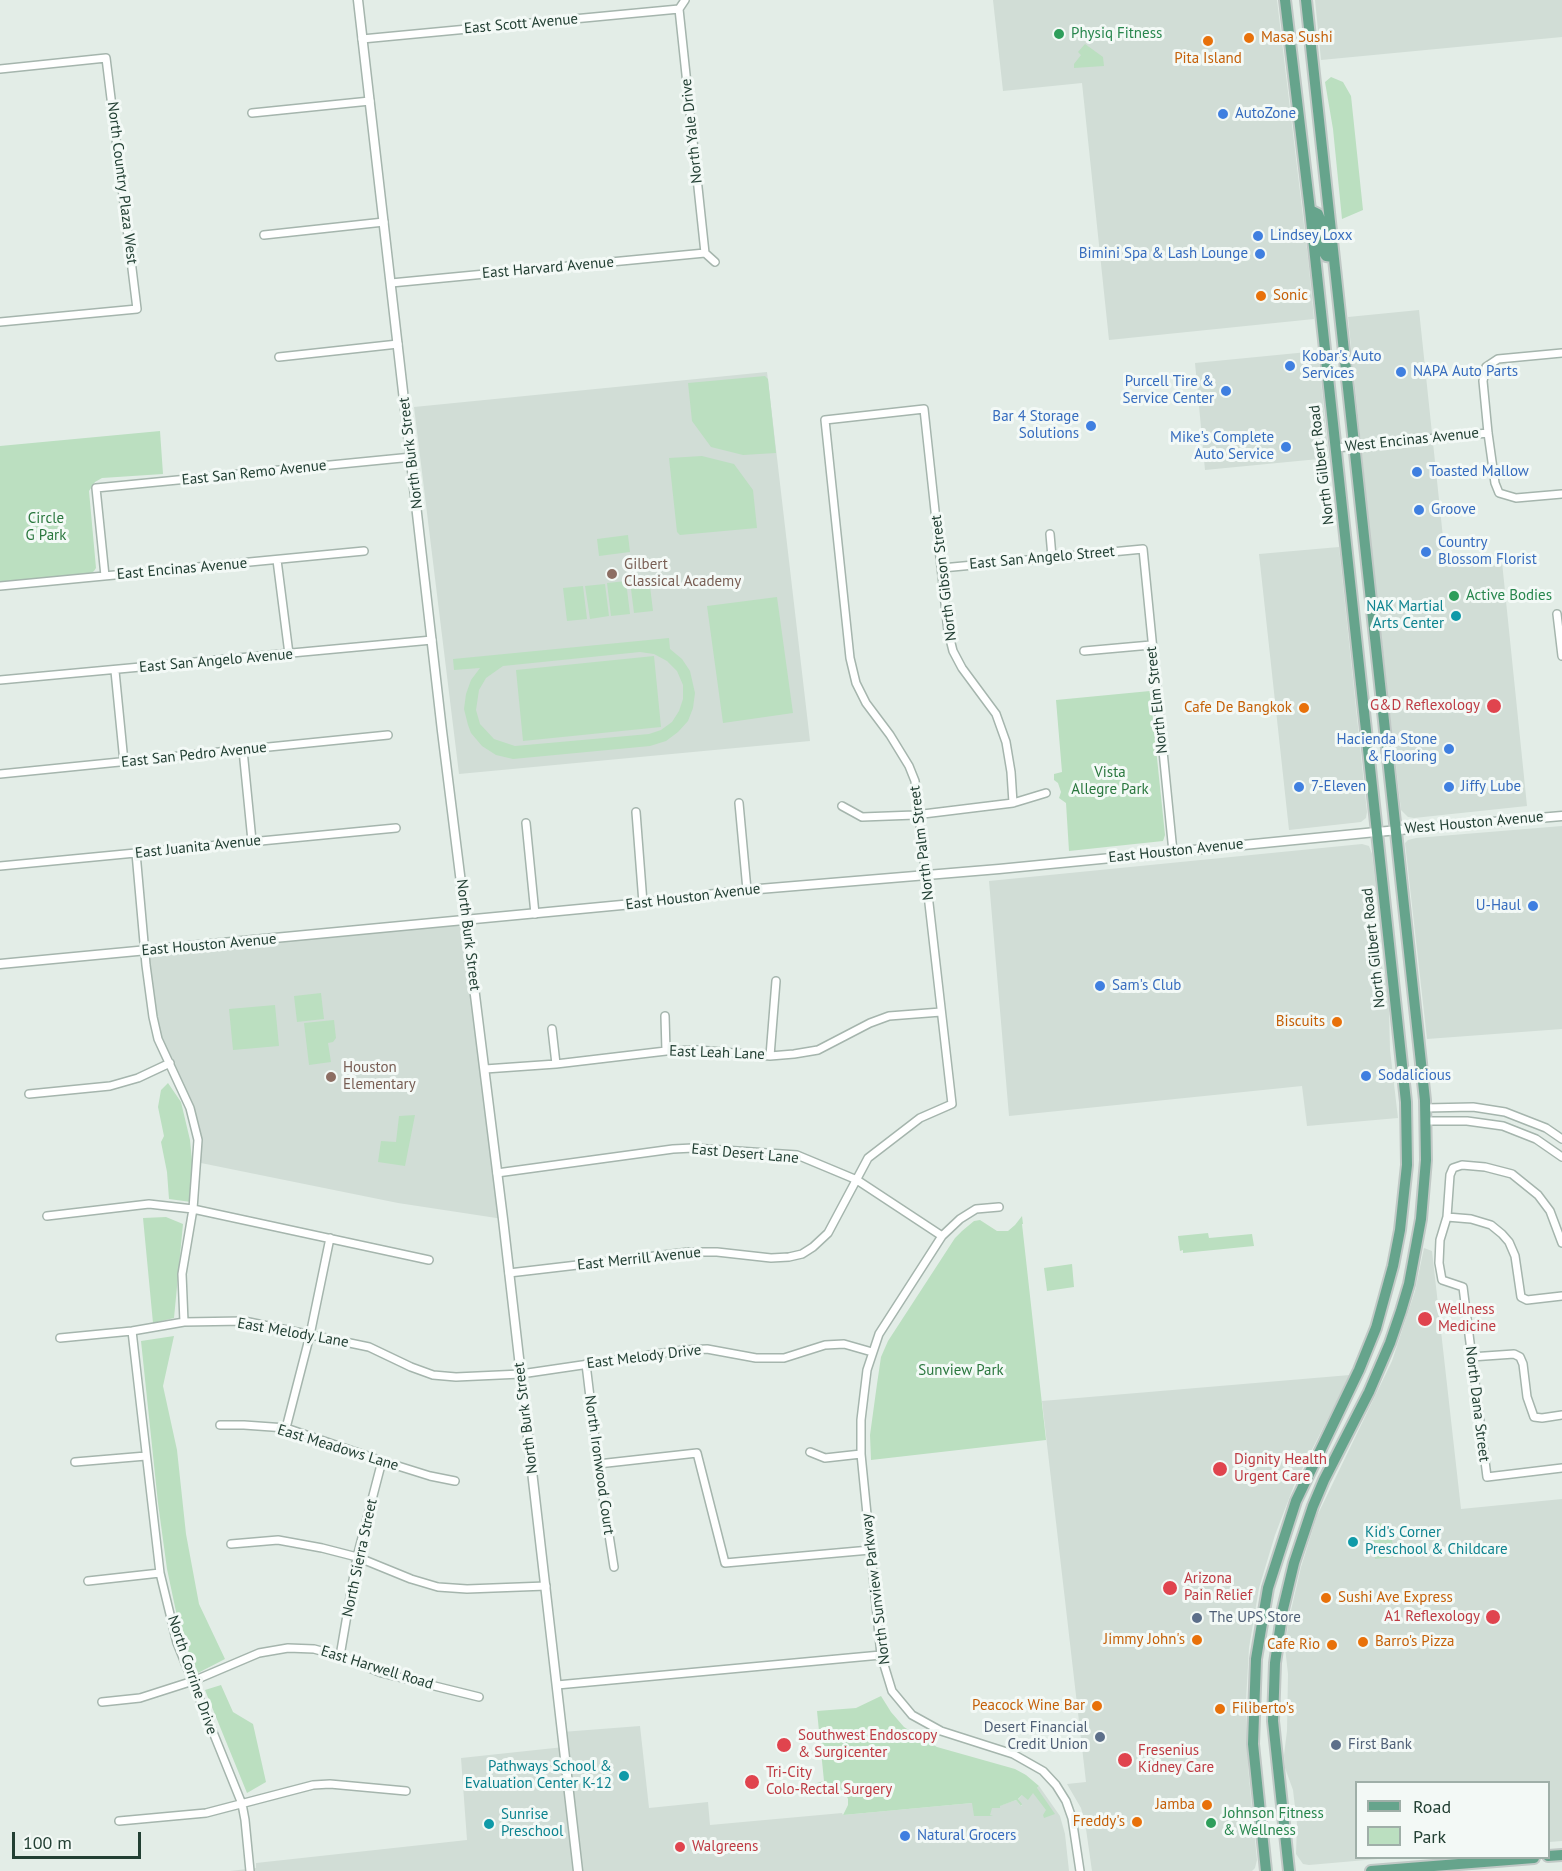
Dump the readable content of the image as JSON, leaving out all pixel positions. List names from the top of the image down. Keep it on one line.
{"streets":{"main road":["North Gilbert Road"],"street":["East Scott Avenue","North Yale Drive","North Country Plaza West","East Harvard Avenue","West Encinas Avenue","North Burk Street","East San Remo Avenue","East San Angelo Street","East Encinas Avenue","North Gibson Street","East San Angelo Avenue","North Elm Street","East San Pedro Avenue","West Houston Avenue","North Palm Street","East Juanita Avenue","East Houston Avenue","East Leah Lane","East Desert Lane","East Merrill Avenue","East Melody Lane","East Melody Drive","North Dana Street","East Meadows Lane","North Ironwood Court","North Sierra Street","North Sunview Parkway","East Harwell Road","North Corrine Drive"]},"crossings":[["East Scott Avenue","North Yale Drive"],["East Scott Avenue","North Burk Street"],["North Yale Drive","East Harvard Avenue"],["East Harvard Avenue","North Burk Street"],["West Encinas Avenue","North Gilbert Road"],["North Burk Street","East San Remo Avenue"],["North Burk Street","East San Angelo Avenue"],["North Burk Street","East Houston Avenue"],["North Burk Street","East Leah Lane"],["North Burk Street","East Desert Lane"],["North Burk Street","East Merrill Avenue"],["North Burk Street","East Melody Lane"],["North Burk Street","East Melody Drive"],["North Gilbert Road","West Houston Avenue"],["North Gilbert Road","East Houston Avenue"],["East San Remo Avenue","East Encinas Avenue"],["East San Angelo Street","North Gibson Street"],["East San Angelo Street","North Elm Street"],["North Gibson Street","North Palm Street"],["North Elm Street","East Houston Avenue"],["West Houston Avenue","East Houston Avenue"],["North Palm Street","East Houston Avenue"],["North Palm Street","East Leah Lane"],["North Palm Street","East Merrill Avenue"],["East Desert Lane","East Merrill Avenue"],["East Desert Lane","North Sunview Parkway"],["East Melody Lane","East Melody Drive"],["East Melody Lane","North Corrine Drive"],["East Melody Drive","North Ironwood Court"],["East Melody Drive","North Sunview Parkway"],["East Meadows Lane","North Sierra Street"],["North Sierra Street","East Harwell Road"],["East Harwell Road","North Corrine Drive"]],"parks":["Circle G Park","Vista Allegre Park","Sunview Park"],"places":["Physiq Fitness","Masa Sushi","Pita Island","AutoZone","Lindsey Loxx","Bimini Spa & Lash Lounge","Sonic","Kobar's Auto Services","NAPA Auto Parts","Purcell Tire & Service Center","Bar 4 Storage Solutions","Mike's Complete Auto Service","Toasted Mallow","Groove","Country Blossom Florist","Gilbert Classical Academy","Active Bodies","NAK Martial Arts Center","G&D Reflexology","Cafe De Bangkok","Hacienda Stone & Flooring","7-Eleven","Jiffy Lube","U-Haul","Sam's Club","Biscuits","Sodalicious","Houston Elementary","Wellness Medicine","Dignity Health Urgent Care","Kid's Corner Preschool & Childcare","Arizona Pain Relief","Sushi Ave Express","A1 Reflexology","The UPS Store","Jimmy John's","Barro's Pizza","Cafe Rio","Peacock Wine Bar","Filiberto's","Desert Financial Credit Union","Southwest Endoscopy & Surgicenter","First Bank","Fresenius Kidney Care","Pathways School & Evaluation Center K-12","Tri-City Colo-Rectal Surgery","Jamba","Freddy's","Johnson Fitness & Wellness","Sunrise Preschool","Natural Grocers","Walgreens"],"legend":["Road","Park"],"scale_bar":"100 m"}
